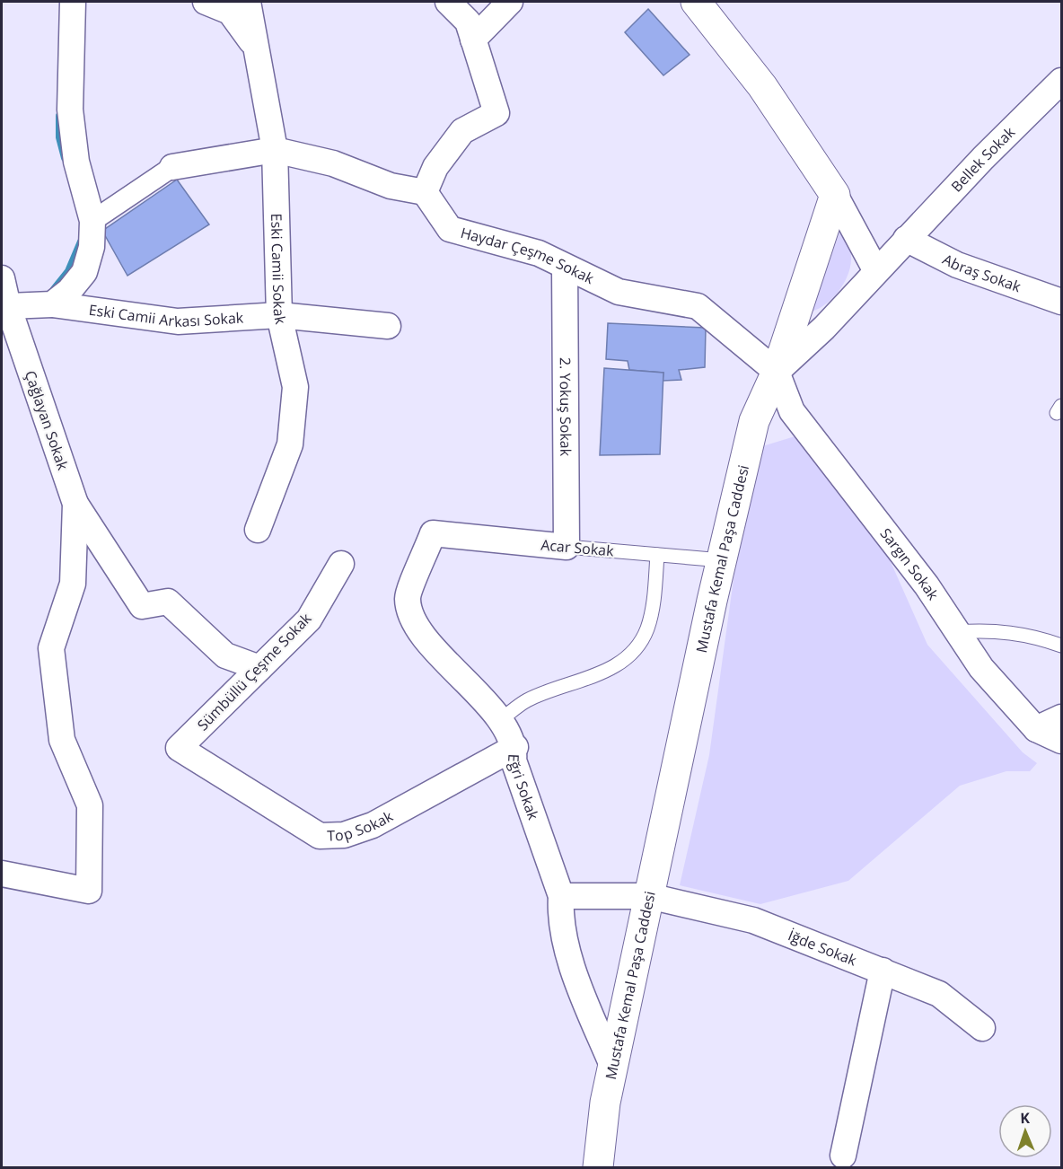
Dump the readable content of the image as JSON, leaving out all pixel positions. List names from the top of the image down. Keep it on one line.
{"streets":{"street":["Bellek Sokak","Haydar Çeşme Sokak","Eski Camii Sokak","Abraş Sokak","Eski Camii Arkası Sokak","2. Yokuş Sokak","Çağlayan Sokak","Acar Sokak","Mustafa Kemal Paşa Caddesi","Sargın Sokak","Sümbüllü Çeşme Sokak","Eğri Sokak","Top Sokak","İğde Sokak"]},"crossings":[["Bellek Sokak","Haydar Çeşme Sokak"],["Bellek Sokak","Abraş Sokak"],["Bellek Sokak","Mustafa Kemal Paşa Caddesi"],["Bellek Sokak","Sargın Sokak"],["Haydar Çeşme Sokak","2. Yokuş Sokak"],["Haydar Çeşme Sokak","Mustafa Kemal Paşa Caddesi"],["Haydar Çeşme Sokak","Sargın Sokak"],["Eski Camii Sokak","Eski Camii Arkası Sokak"],["2. Yokuş Sokak","Acar Sokak"],["Acar Sokak","Mustafa Kemal Paşa Caddesi"],["Acar Sokak","Eğri Sokak"],["Mustafa Kemal Paşa Caddesi","Sargın Sokak"],["Mustafa Kemal Paşa Caddesi","Eğri Sokak"],["Mustafa Kemal Paşa Caddesi","İğde Sokak"],["Sümbüllü Çeşme Sokak","Top Sokak"],["Eğri Sokak","Top Sokak"],["Eğri Sokak","İğde Sokak"]],"north":"top"}
